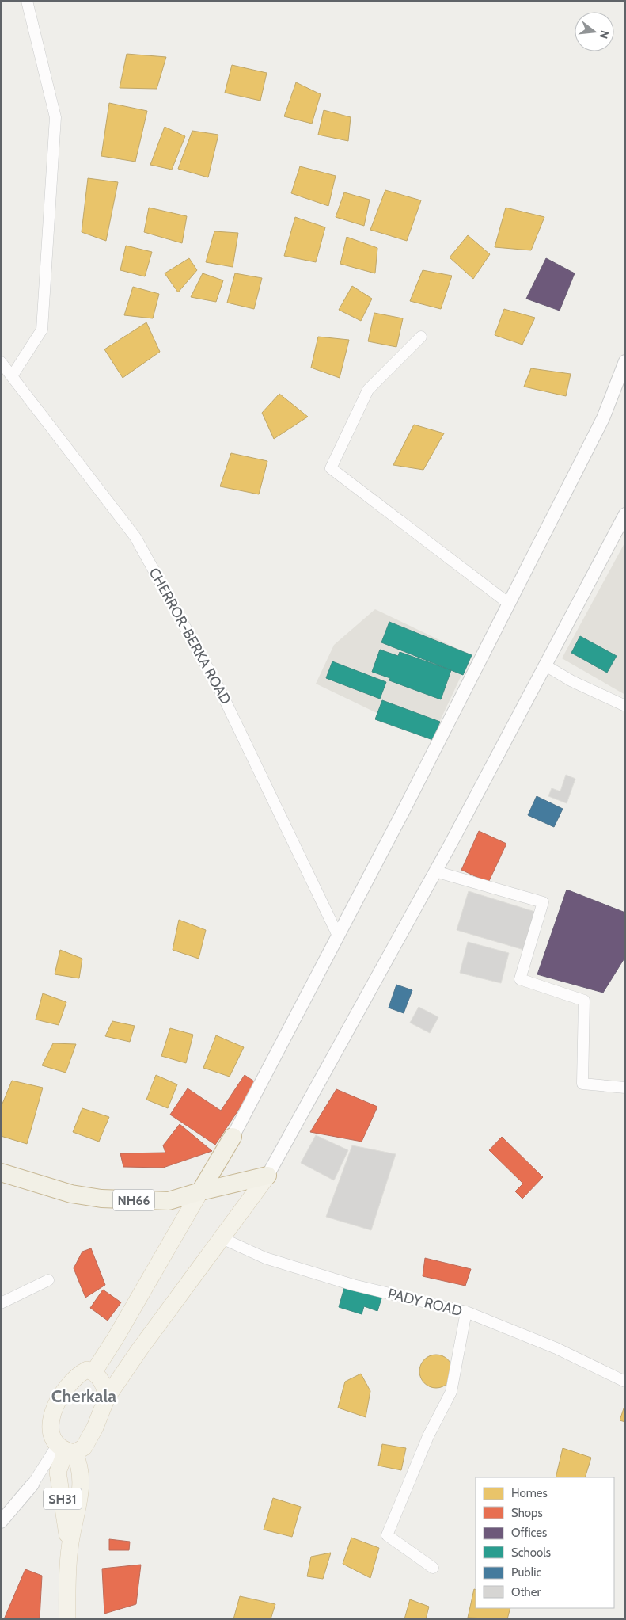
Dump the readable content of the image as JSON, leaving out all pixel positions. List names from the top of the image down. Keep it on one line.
{"streets":{"highway":["NH66"],"main road":["SH31"],"street":["CHERROR-BERKA ROAD","PADY ROAD"]},"districts":["Cherkala"],"legend":["Homes","Shops","Offices","Schools","Public","Other"],"north":"right"}
